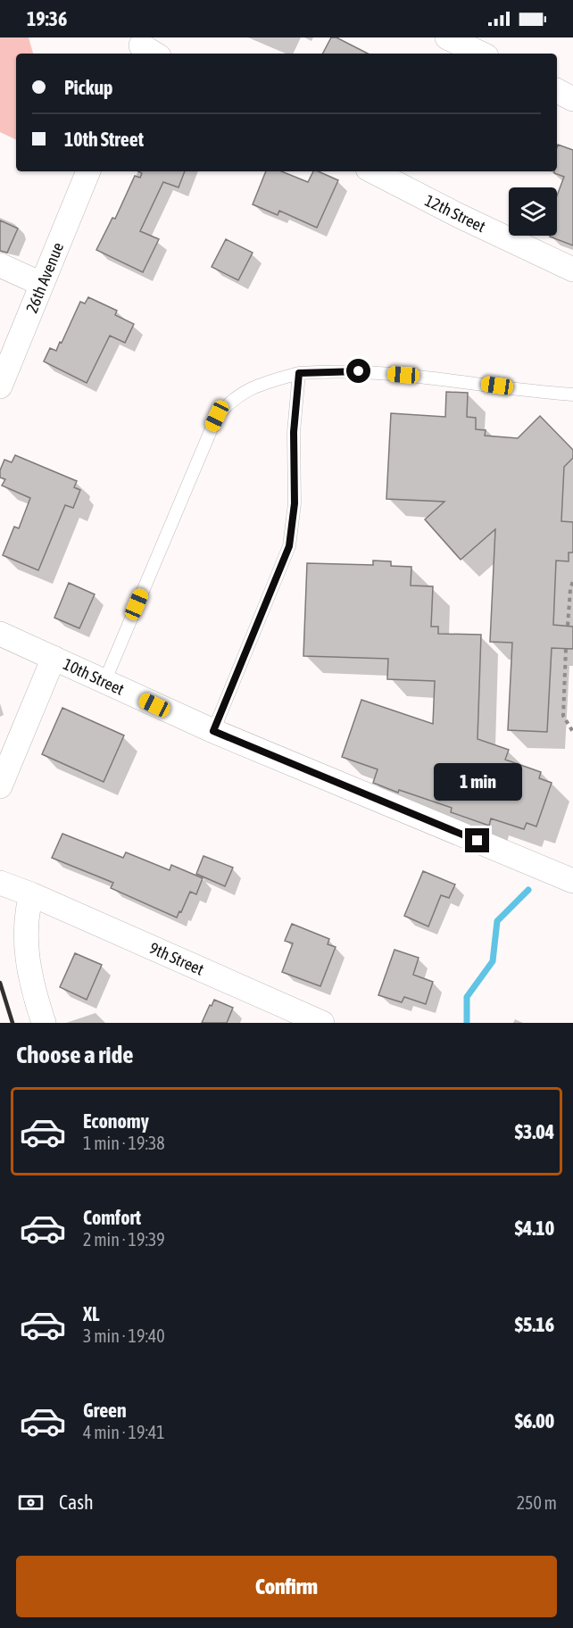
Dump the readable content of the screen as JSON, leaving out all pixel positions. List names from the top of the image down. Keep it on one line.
{"streets":{"street":["12th Street","26th Avenue","10th Street","9th Street"]},"page":{"status":"19:36","banner":["Pickup","10th Street"],"bubble":"1 min","heading":"Choose a ride","list":[{"name":"Economy","note":"1 min · 19:38","value":"$3.04"},{"name":"Comfort","note":"2 min · 19:39","value":"$4.10"},{"name":"XL","note":"3 min · 19:40","value":"$5.16"},{"name":"Green","note":"4 min · 19:41","value":"$6.00"}],"pay":["Cash","250 m"],"buttons":"Confirm"}}
